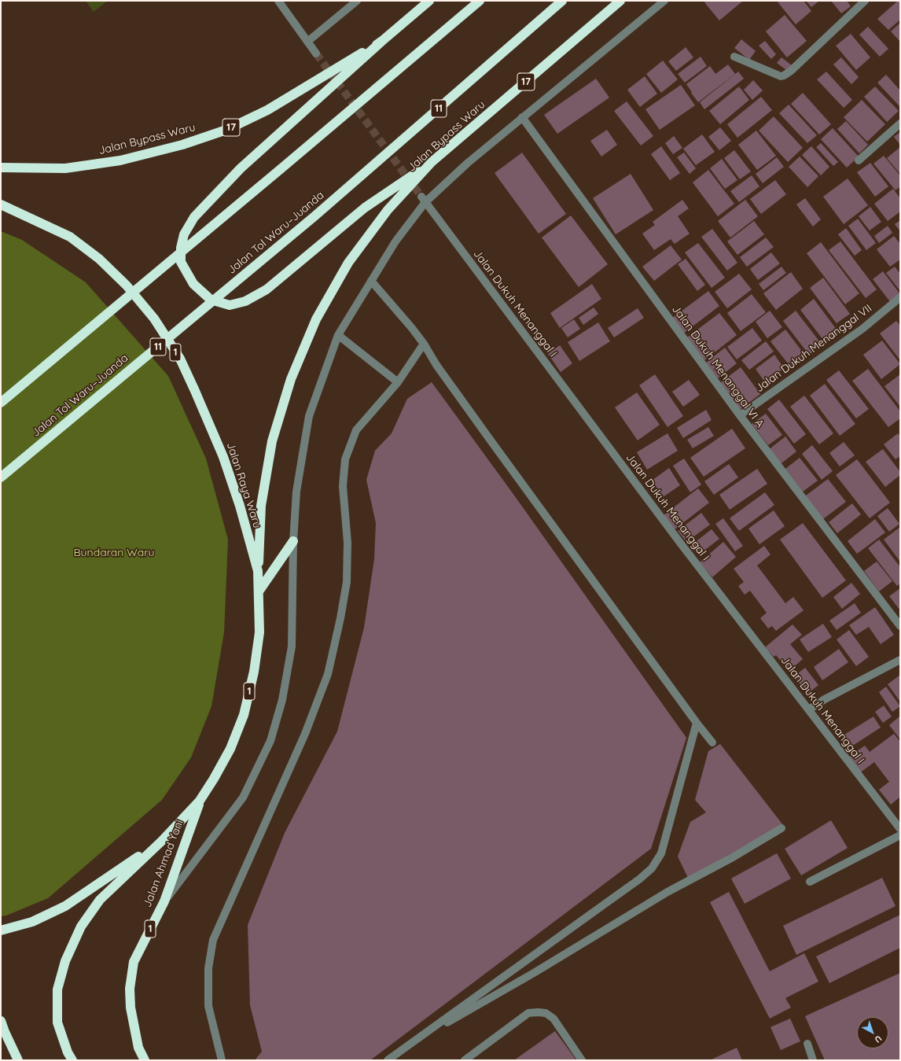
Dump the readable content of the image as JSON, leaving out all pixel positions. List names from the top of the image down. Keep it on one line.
{"streets":{"highway":["17","11","Jalan Bypass Waru","Jalan Tol Waru–Juanda","1","Jalan Raya Waru","Jalan Ahmad Yani"],"street":["Jalan Dukuh Menanggal I","Jalan Dukuh Menanggal VII","Jalan Dukuh Menanggal VI A"]},"crossings":[["Jalan Bypass Waru","Jalan Raya Waru"],["Jalan Dukuh Menanggal VII","Jalan Dukuh Menanggal VI A"],["1","Jalan Raya Waru"],["Jalan Raya Waru","Jalan Ahmad Yani"]],"parks":["Bundaran Waru"],"north":"bottom right"}
